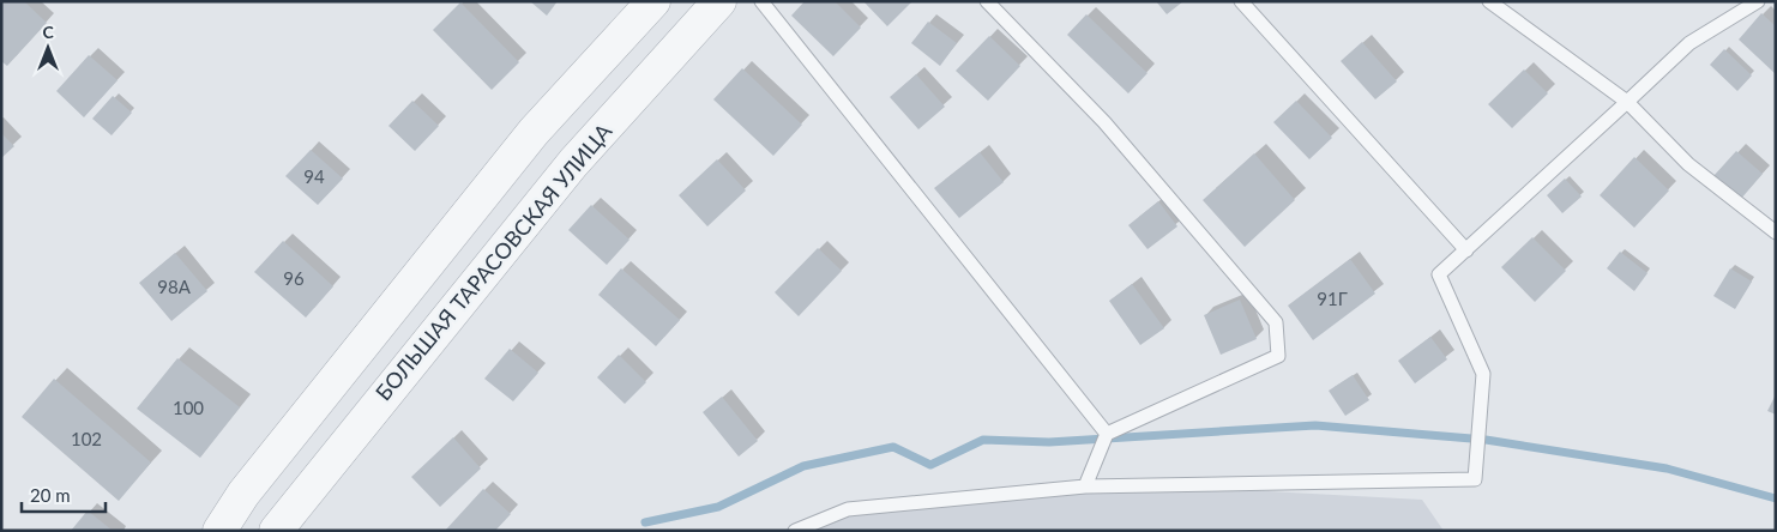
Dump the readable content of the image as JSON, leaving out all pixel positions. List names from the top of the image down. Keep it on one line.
{"streets":{"street":["БОЛЬШАЯ ТАРАСОВСКАЯ УЛИЦА"]},"house_numbers":["94","96","98А","91Г","100","102"],"scale_bar":"20 m","north":"top"}
